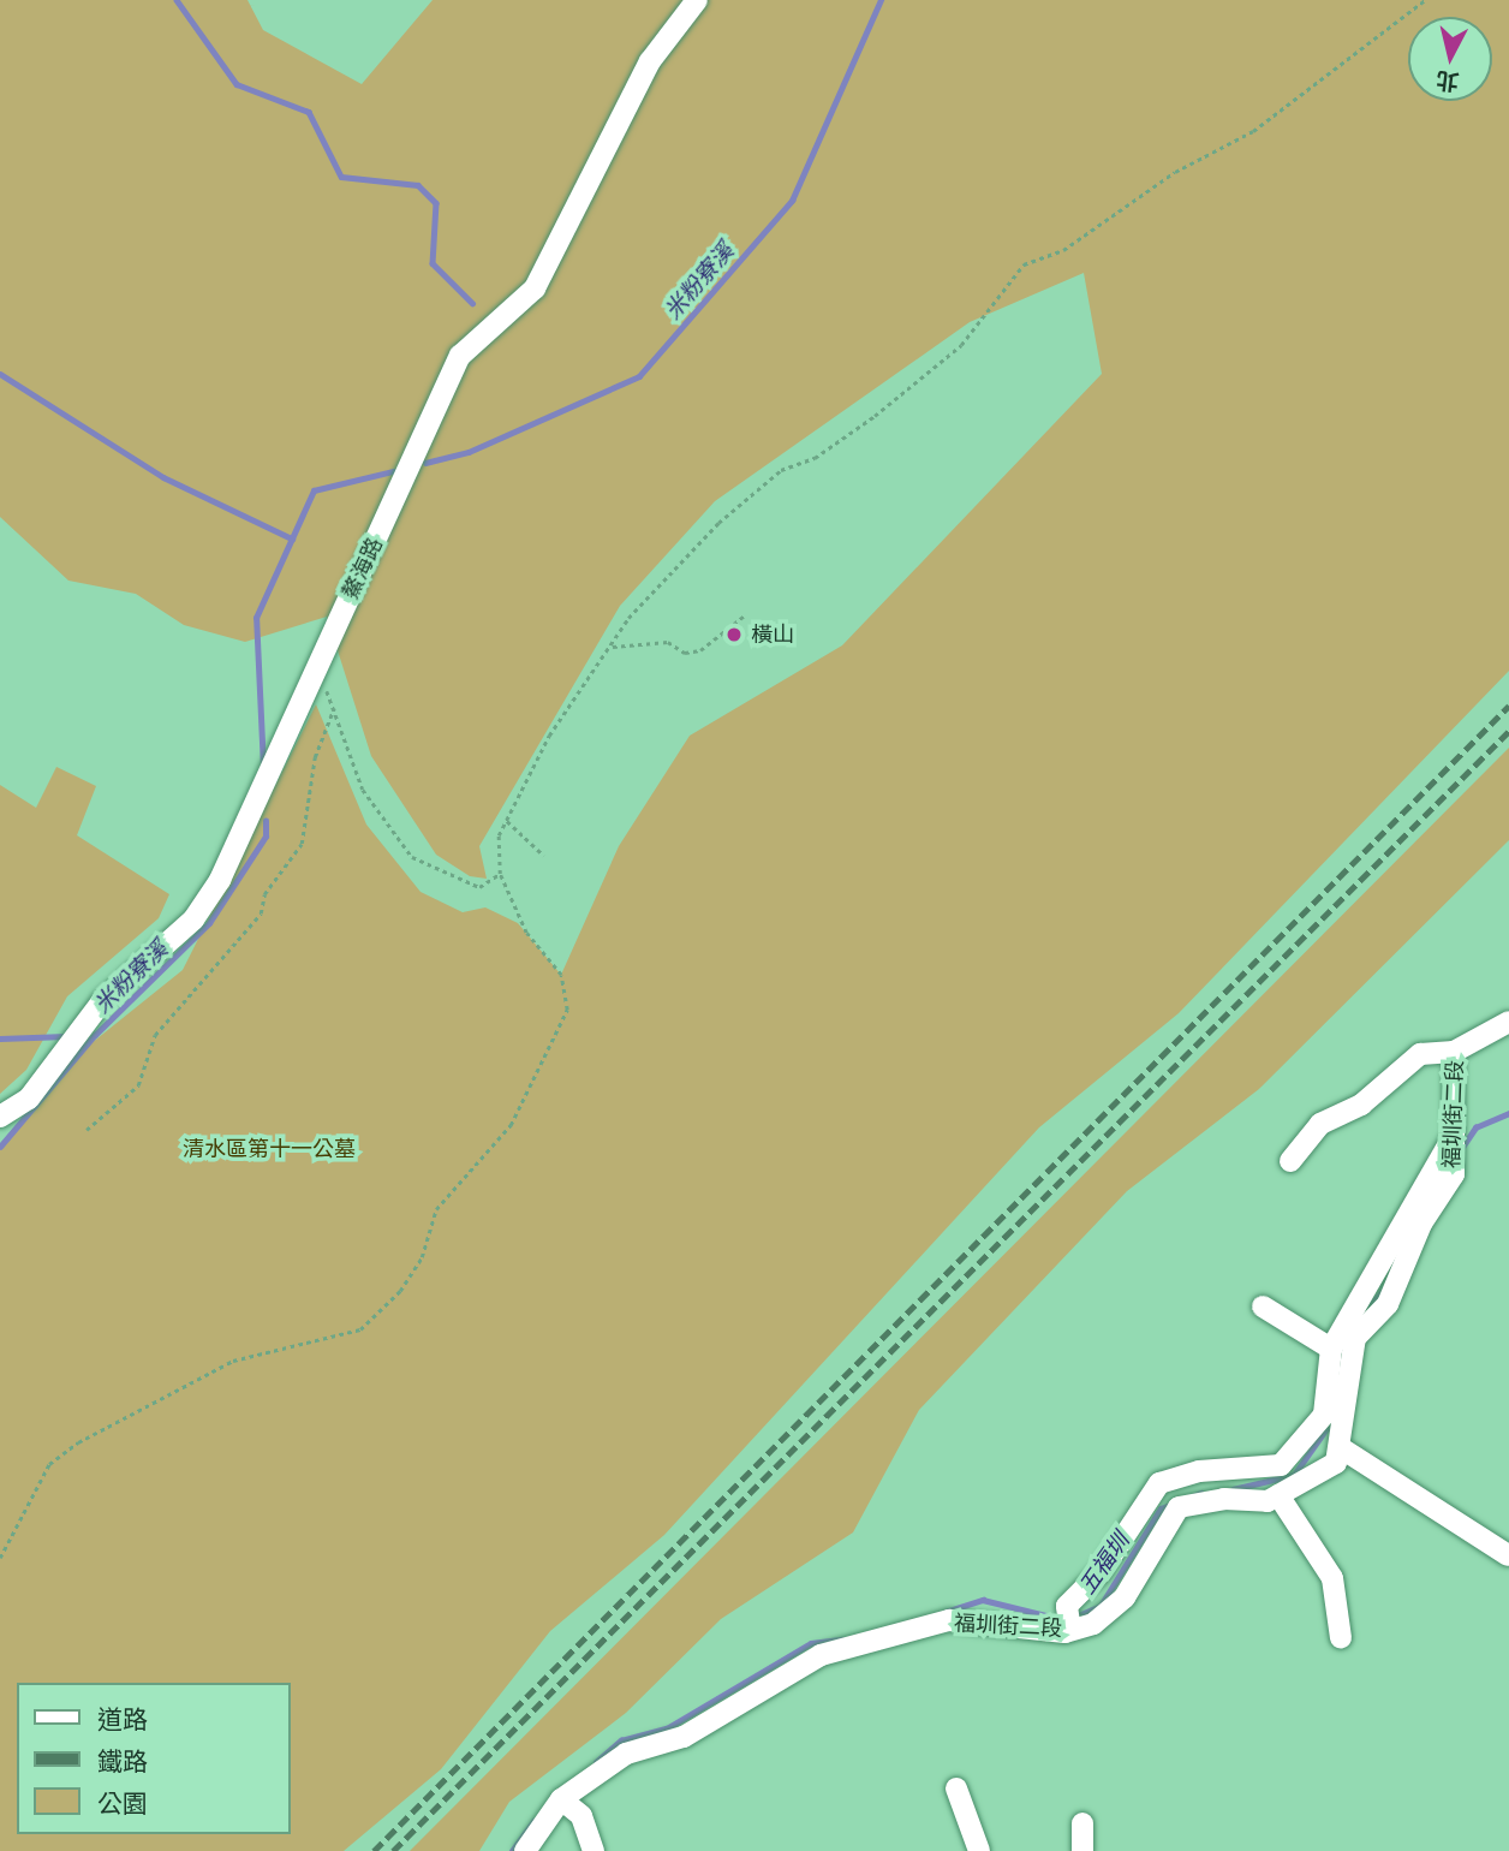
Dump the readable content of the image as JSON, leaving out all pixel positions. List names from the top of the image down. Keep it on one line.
{"streets":{"lane":["鰲海路","福圳街二段"]},"water":["米粉寮溪","五福圳"],"parks":["清水區第十一公墓"],"places":["橫山"],"legend":["道路","鐵路","公園"],"north":"bottom"}
